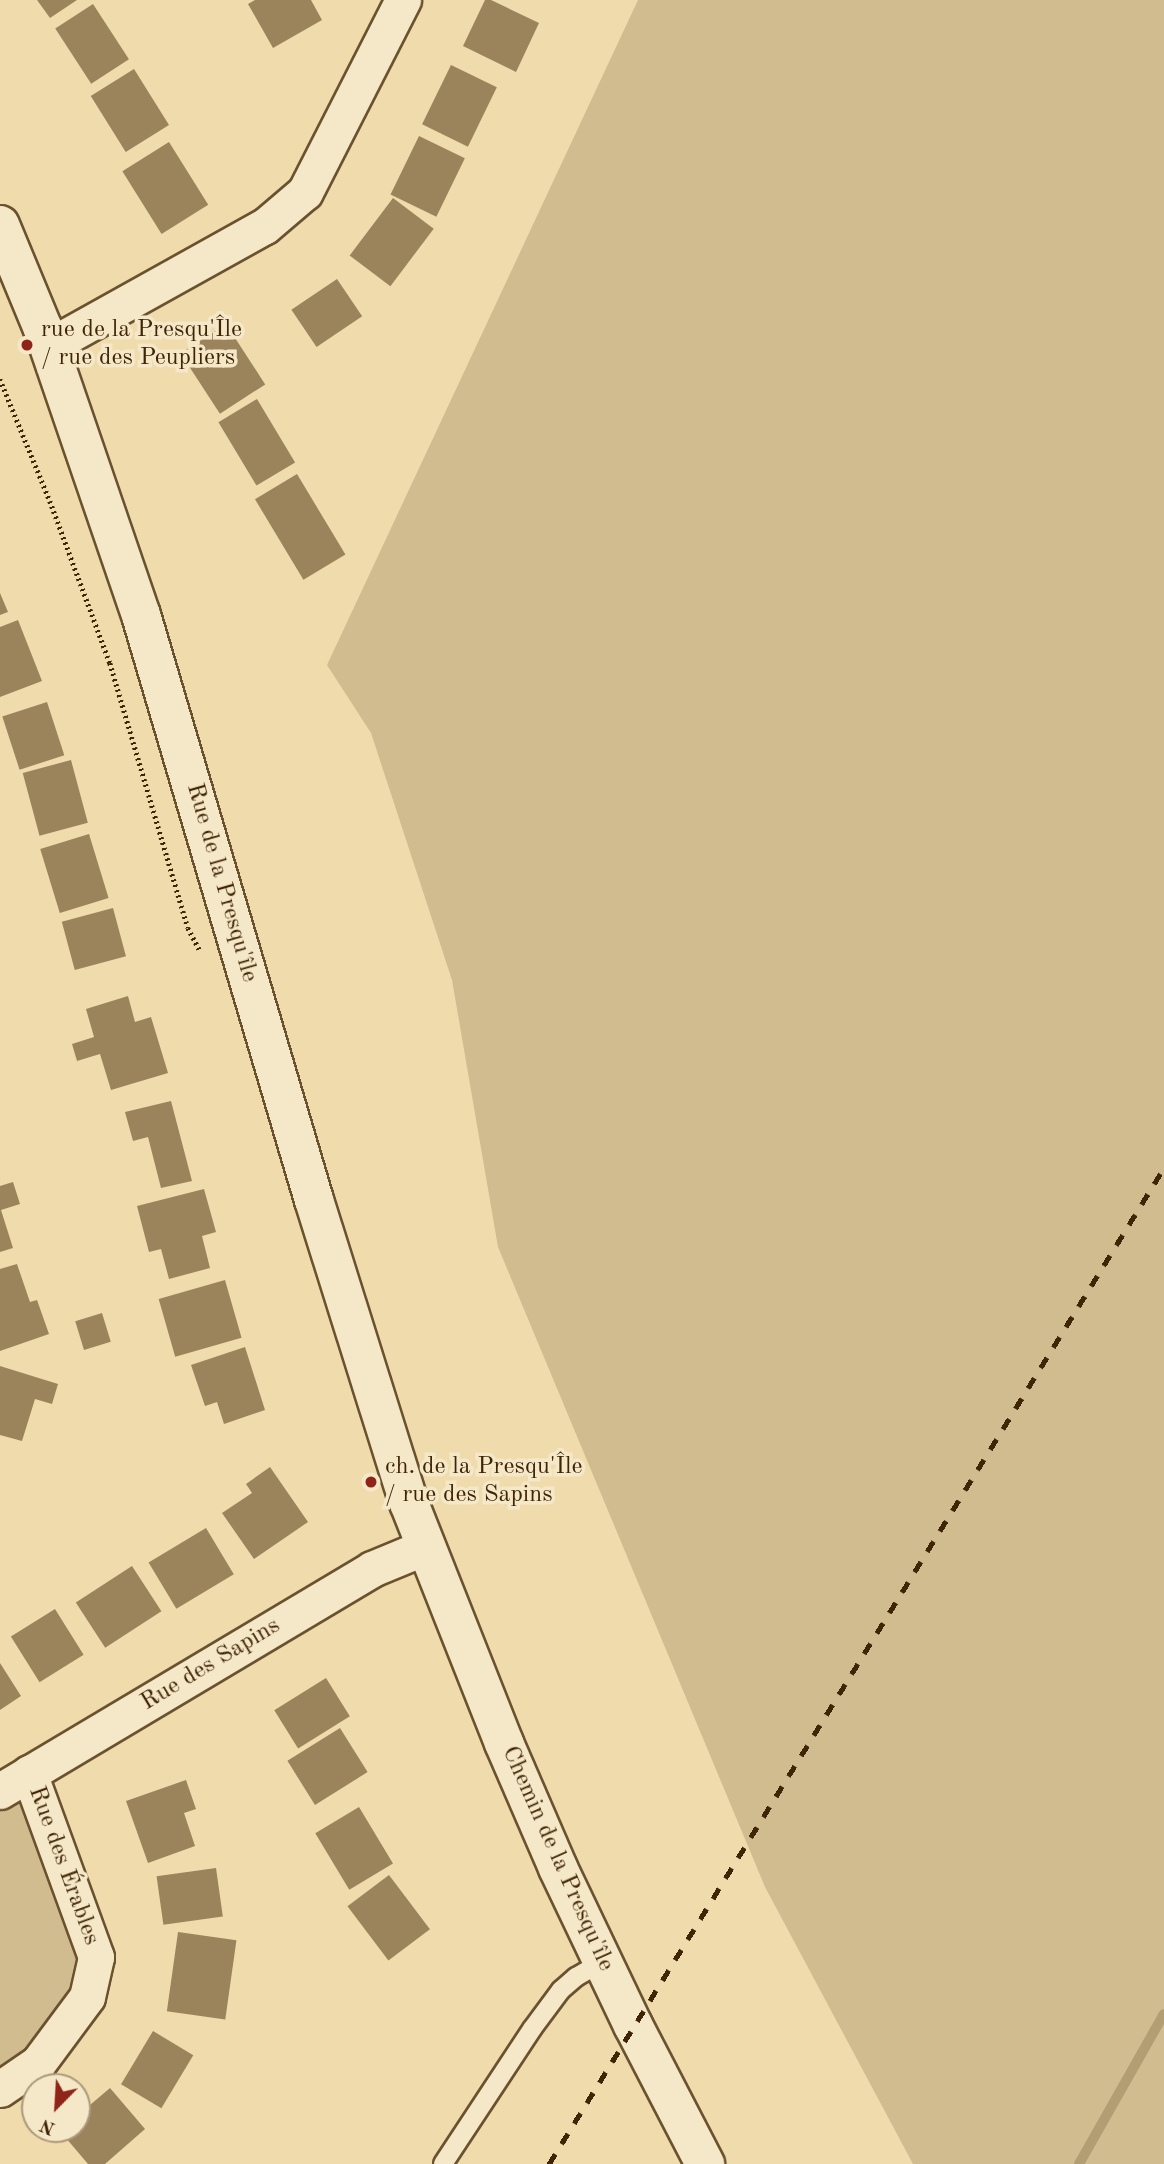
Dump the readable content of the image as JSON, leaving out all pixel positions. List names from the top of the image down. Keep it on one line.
{"streets":{"street":["Rue de la Presqu'île","Rue des Sapins","Chemin de la Presqu'île","Rue des Érables"]},"crossings":[["Rue de la Presqu'île","Rue des Sapins"],["Rue de la Presqu'île","Chemin de la Presqu'île"],["Rue des Sapins","Chemin de la Presqu'île"],["Rue des Sapins","Rue des Érables"]],"places":["rue de la Presqu'Île / rue des Peupliers","ch. de la Presqu'Île / rue des Sapins"],"north":"bottom left"}
